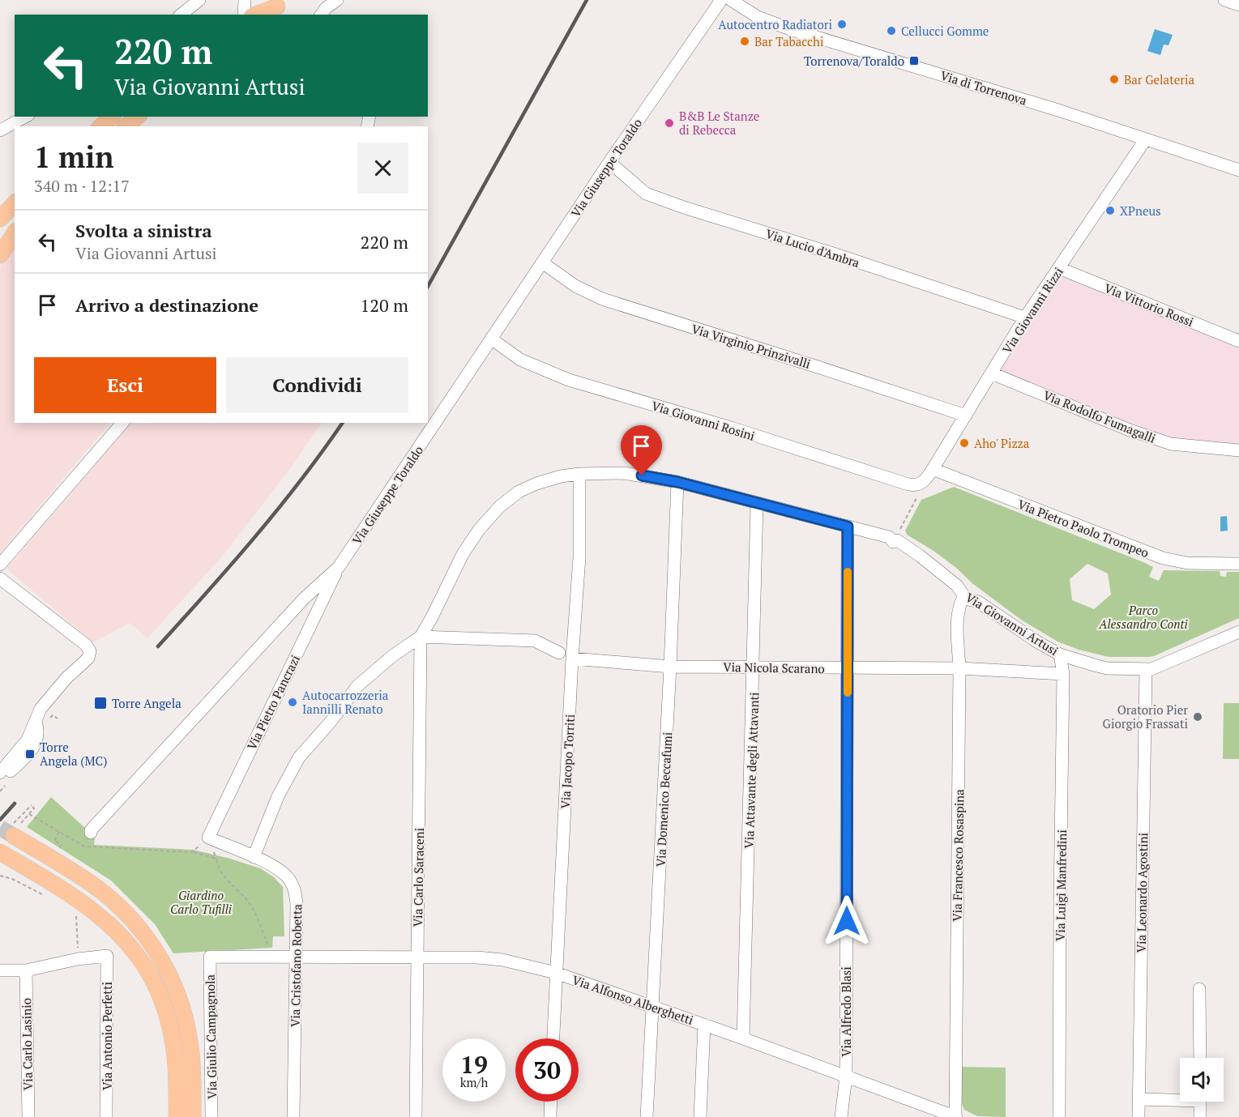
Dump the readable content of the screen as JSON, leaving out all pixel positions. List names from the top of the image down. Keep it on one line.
{"streets":{"street":["Via di Torrenova","Via Giuseppe Toraldo","Via Lucio d'Ambra","Via Vittorio Rossi","Via Giovanni Rizzi","Via Virginio Prinzivalli","Via Rodolfo Fumagalli","Via Giovanni Rosini","Via Pietro Paolo Trompeo","Via Giovanni Artusi","Via Nicola Scarano","Via Pietro Pancrazi","Via Jacopo Torriti","Via Attavante degli Attavanti","Via Domenico Beccafumi","Via Francesco Rosaspina","Via Carlo Saraceni","Via Luigi Manfredini","Via Leonardo Agostini","Via Cristofano Robetta","Via Alfonso Alberghetti","Via Alfredo Blasi","Via Antonio Perfetti","Via Giulio Campagnola","Via Carlo Lasinio"]},"crossings":[["Via di Torrenova","Via Giovanni Rizzi"],["Via Giuseppe Toraldo","Via Lucio d'Ambra"],["Via Giuseppe Toraldo","Via Virginio Prinzivalli"],["Via Giuseppe Toraldo","Via Giovanni Rosini"],["Via Giuseppe Toraldo","Via Pietro Pancrazi"],["Via Lucio d'Ambra","Via Giovanni Rizzi"],["Via Vittorio Rossi","Via Giovanni Rizzi"],["Via Giovanni Rizzi","Via Virginio Prinzivalli"],["Via Giovanni Rizzi","Via Rodolfo Fumagalli"],["Via Giovanni Rizzi","Via Giovanni Rosini"],["Via Giovanni Rizzi","Via Pietro Paolo Trompeo"],["Via Giovanni Rosini","Via Pietro Paolo Trompeo"],["Via Giovanni Artusi","Via Jacopo Torriti"],["Via Giovanni Artusi","Via Attavante degli Attavanti"],["Via Giovanni Artusi","Via Domenico Beccafumi"],["Via Giovanni Artusi","Via Francesco Rosaspina"],["Via Giovanni Artusi","Via Carlo Saraceni"],["Via Giovanni Artusi","Via Luigi Manfredini"],["Via Giovanni Artusi","Via Leonardo Agostini"],["Via Giovanni Artusi","Via Cristofano Robetta"],["Via Giovanni Artusi","Via Alfredo Blasi"],["Via Nicola Scarano","Via Jacopo Torriti"],["Via Nicola Scarano","Via Attavante degli Attavanti"],["Via Nicola Scarano","Via Domenico Beccafumi"],["Via Nicola Scarano","Via Francesco Rosaspina"],["Via Nicola Scarano","Via Luigi Manfredini"],["Via Nicola Scarano","Via Alfredo Blasi"],["Via Pietro Pancrazi","Via Cristofano Robetta"],["Via Jacopo Torriti","Via Alfonso Alberghetti"],["Via Attavante degli Attavanti","Via Alfonso Alberghetti"],["Via Domenico Beccafumi","Via Alfonso Alberghetti"],["Via Francesco Rosaspina","Via Alfonso Alberghetti"],["Via Carlo Saraceni","Via Alfonso Alberghetti"],["Via Cristofano Robetta","Via Alfonso Alberghetti"],["Via Alfonso Alberghetti","Via Alfredo Blasi"],["Via Alfonso Alberghetti","Via Giulio Campagnola"]],"parks":["Parco Alessandro Conti","Giardino Carlo Tufilli"],"places":{"other":["Autocentro Radiatori","Cellucci Gomme","Bar Tabacchi","Bar Gelateria","B&B Le Stanze di Rebecca","XPneus","Aho' Pizza","Autocarrozzeria Iannilli Renato","Oratorio Pier Giorgio Frassati"],"transit":["Torrenova/Toraldo","Torre Angela","Torre Angela (MC)"]},"page":{"turn":["220 m","Via Giovanni Artusi"],"heading":["1 min","340 m · 12:17"],"list":[{"name":"Svolta a sinistra","note":"Via Giovanni Artusi","value":"220 m"},{"name":"Arrivo a destinazione","value":"120 m"}],"buttons":["Esci","Condividi"],"speed":"19 km/h","limit":"30"}}
